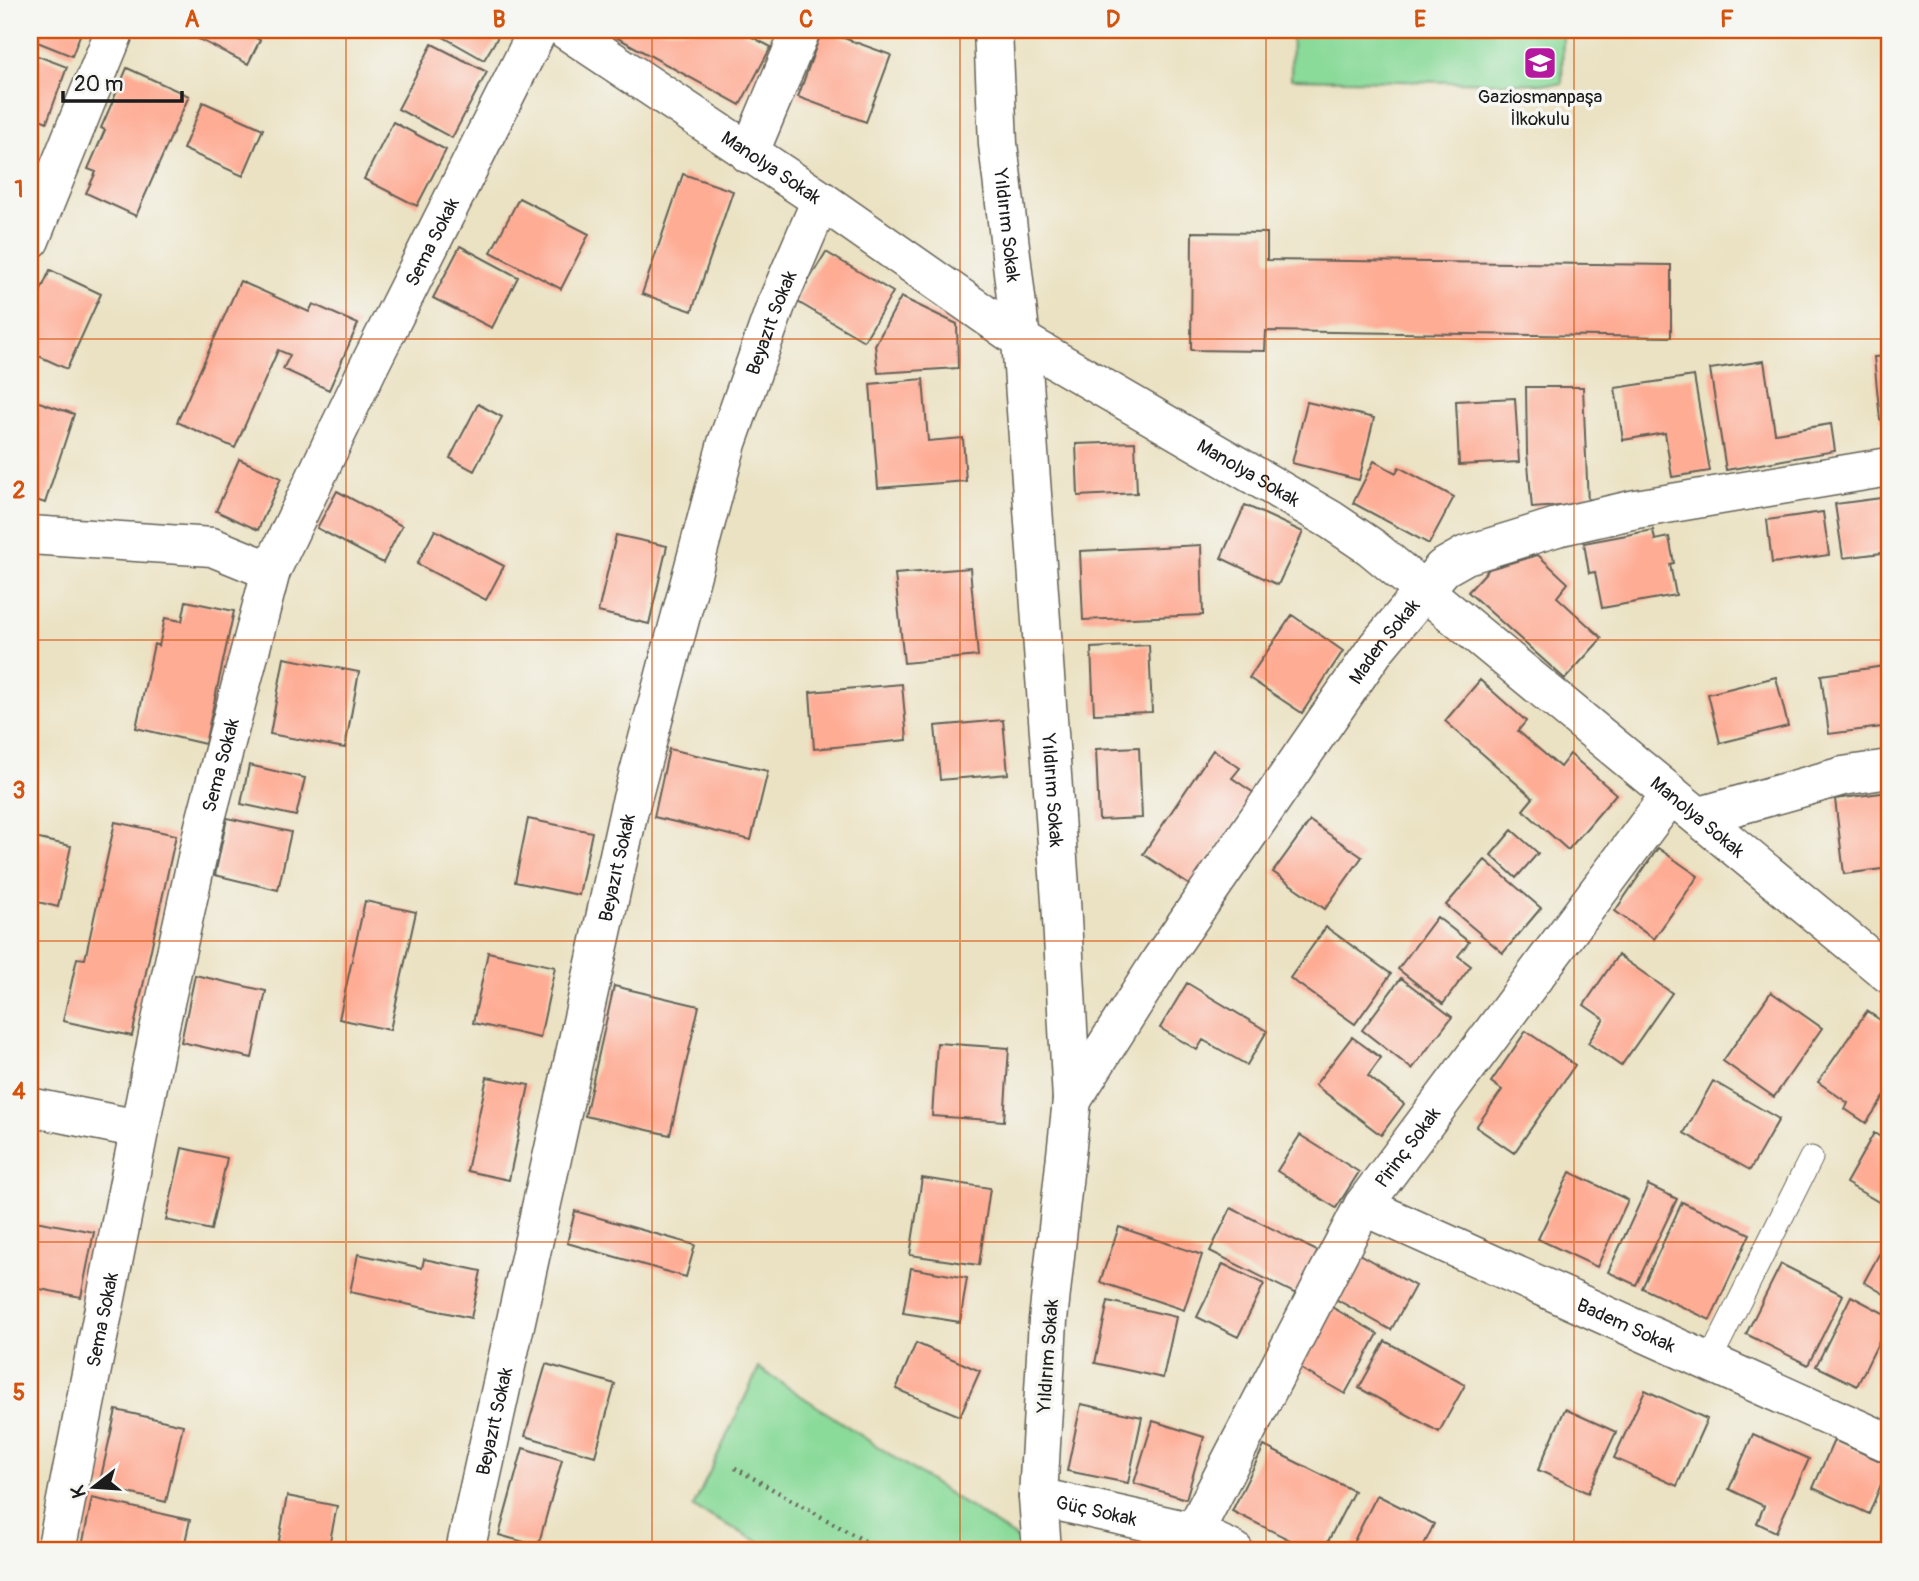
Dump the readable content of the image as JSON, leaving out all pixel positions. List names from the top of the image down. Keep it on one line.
{"streets":{"street":["Manolya Sokak","Yıldırım Sokak","Sema Sokak","Beyazıt Sokak","Maden Sokak","Pirinç Sokak","Badem Sokak","Güç Sokak"]},"crossings":[["Manolya Sokak","Yıldırım Sokak"],["Manolya Sokak","Beyazıt Sokak"],["Manolya Sokak","Maden Sokak"],["Manolya Sokak","Pirinç Sokak"],["Yıldırım Sokak","Maden Sokak"],["Yıldırım Sokak","Güç Sokak"],["Pirinç Sokak","Badem Sokak"],["Pirinç Sokak","Güç Sokak"]],"places":{"school or university":["Gaziosmanpaşa İlkokulu"]},"scale_bar":"20 m","north":"left","grid":{"columns":["A","B","C","D","E","F"],"rows":["1","2","3","4","5"]}}
